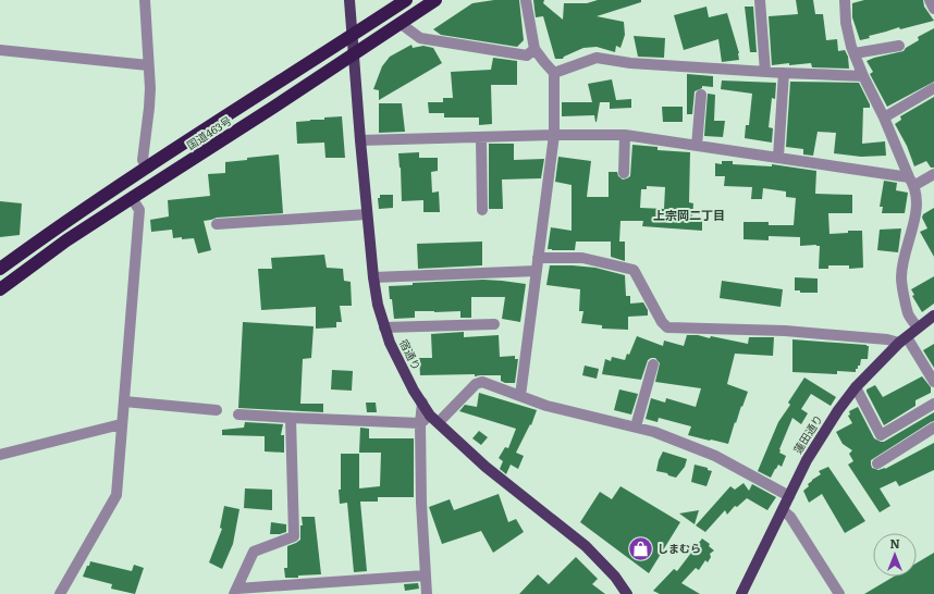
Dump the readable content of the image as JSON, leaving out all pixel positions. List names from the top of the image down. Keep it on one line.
{"streets":{"highway":["国道463号"],"main road":["宿通り","蓮田通り"]},"crossings":[["国道463号","宿通り"]],"districts":["上宗岡二丁目"],"places":{"shop":["しまむら"]},"north":"top"}
